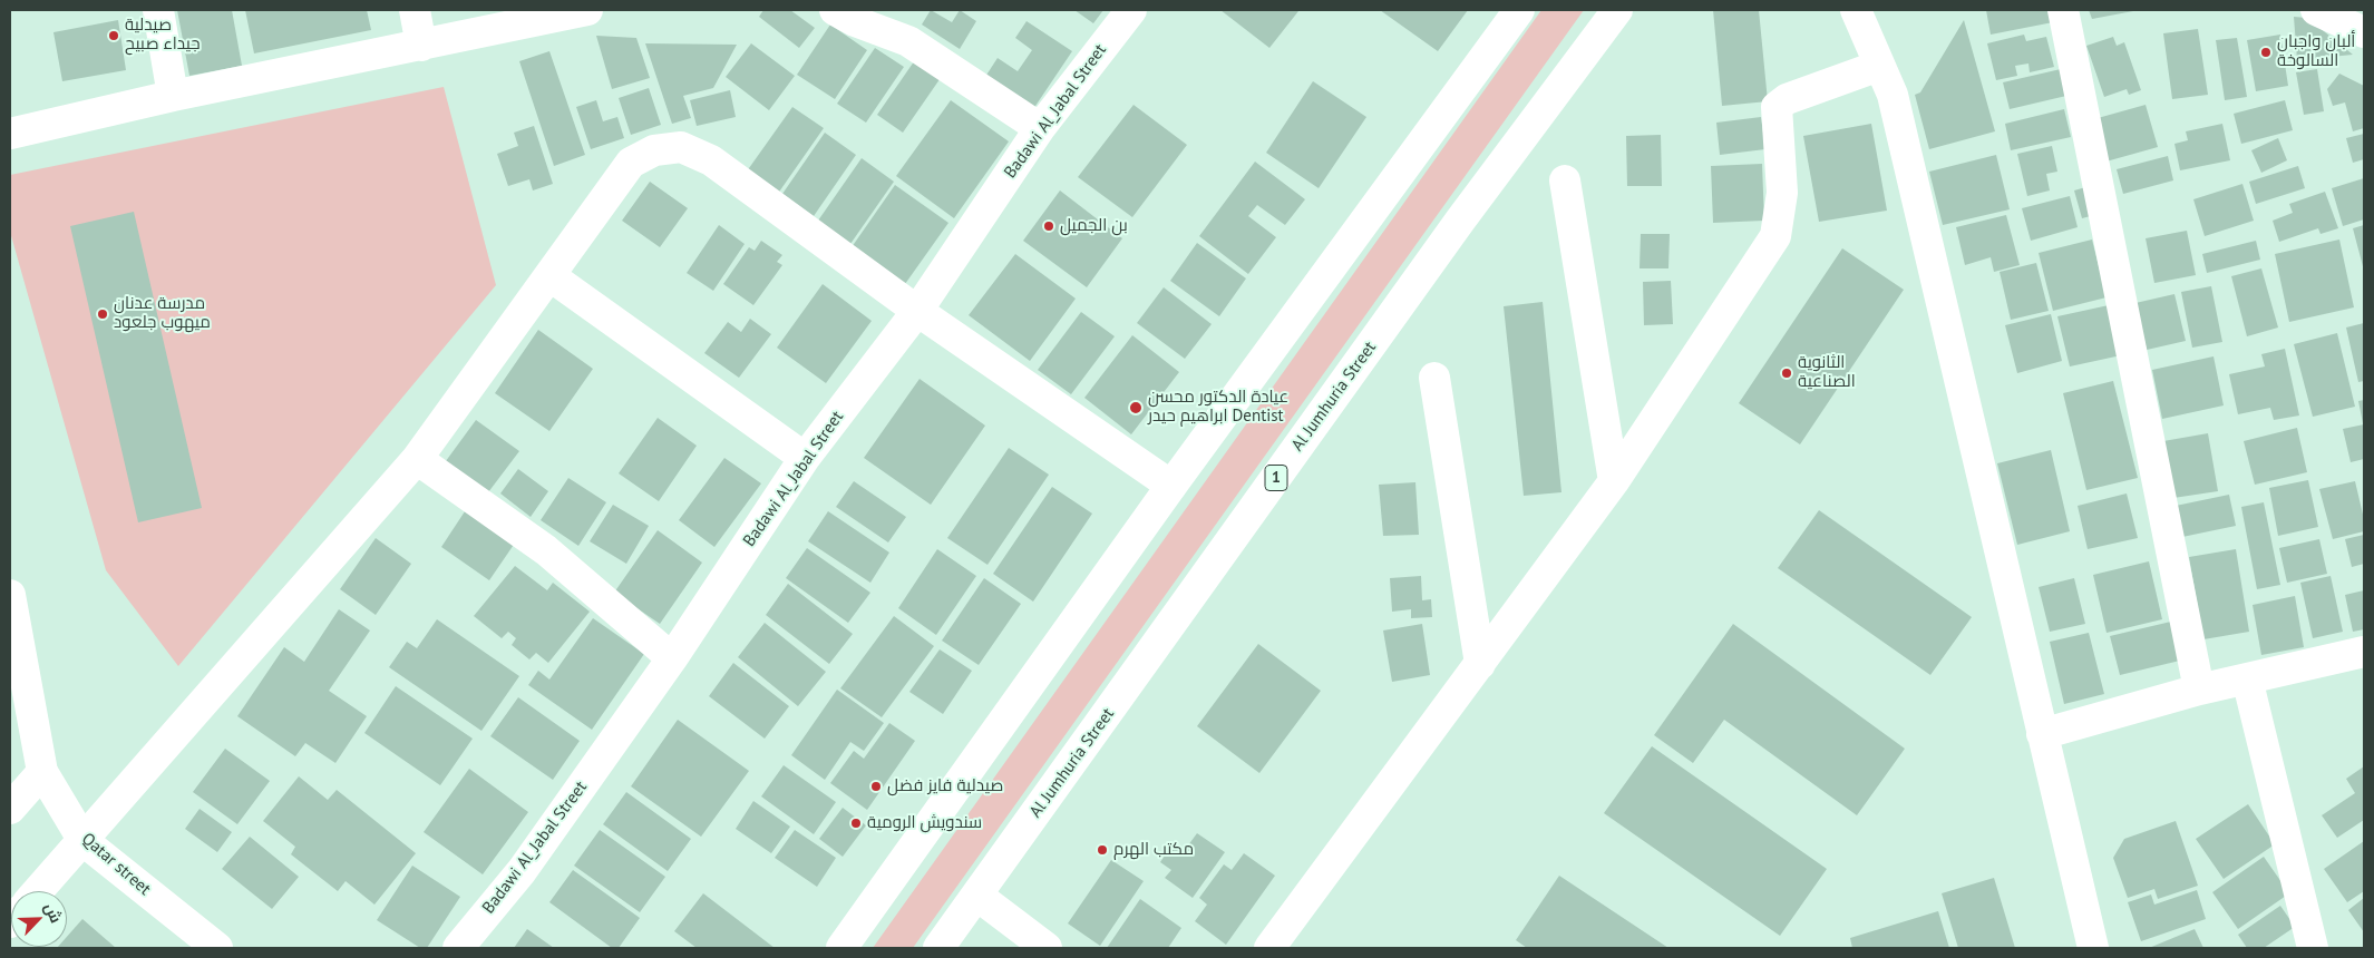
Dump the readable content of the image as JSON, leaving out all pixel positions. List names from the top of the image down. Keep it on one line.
{"streets":{"street":["Badawi Al_Jabal Street","Al Jumhuria Street","1","Qatar street"]},"places":["صيدلية جيداء صبيح","ألبان واجبان السالوخة","بن الجميل","مدرسة عدنان ميهوب جلعود","الثانوية الصناعية","عيادة الدكتور محسن ابراهيم حيدر Dentist","صيدلية فايز فضل","سندويش الرومية","مكتب الهرم"],"north":"top right"}
